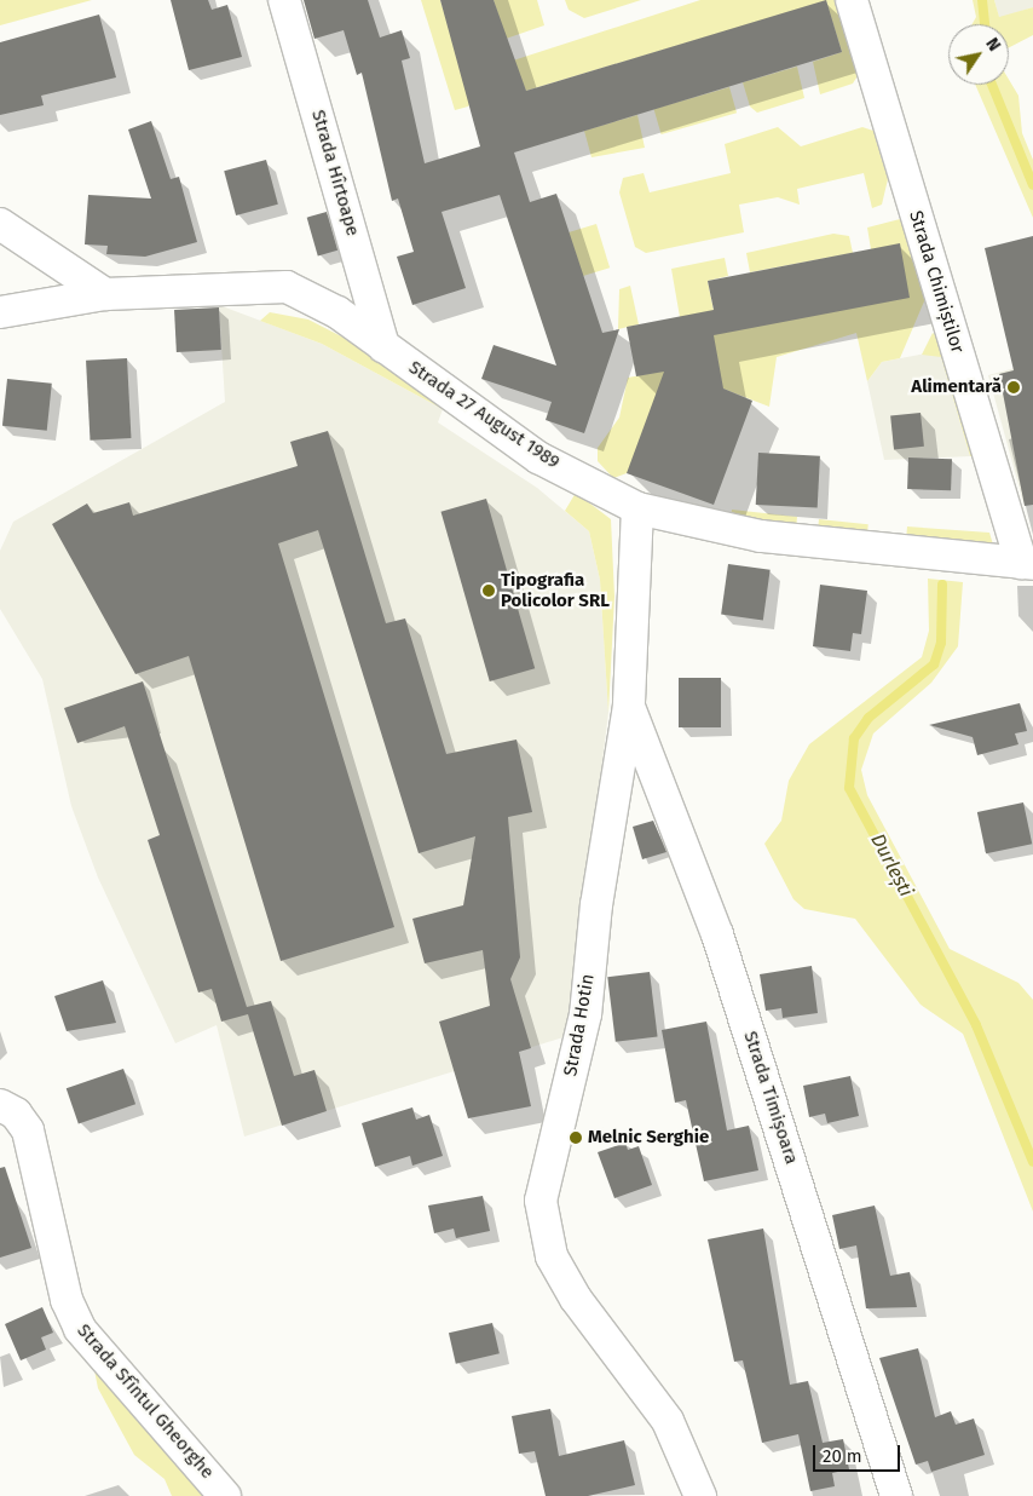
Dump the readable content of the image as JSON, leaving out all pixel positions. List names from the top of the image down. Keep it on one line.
{"streets":{"street":["Strada Hîrtoape","Strada Chimiștilor","Strada 27 August 1989","Strada Hotin","Strada Timișoara","Strada Sfîntul Gheorghe"]},"crossings":[["Strada Hîrtoape","Strada 27 August 1989"],["Strada Chimiștilor","Strada 27 August 1989"],["Strada 27 August 1989","Strada Hotin"],["Strada Hotin","Strada Timișoara"]],"water":["Durlești"],"places":["Alimentară","Tipografia Policolor SRL","Melnic Serghie"],"scale_bar":"20 m","north":"top right"}
